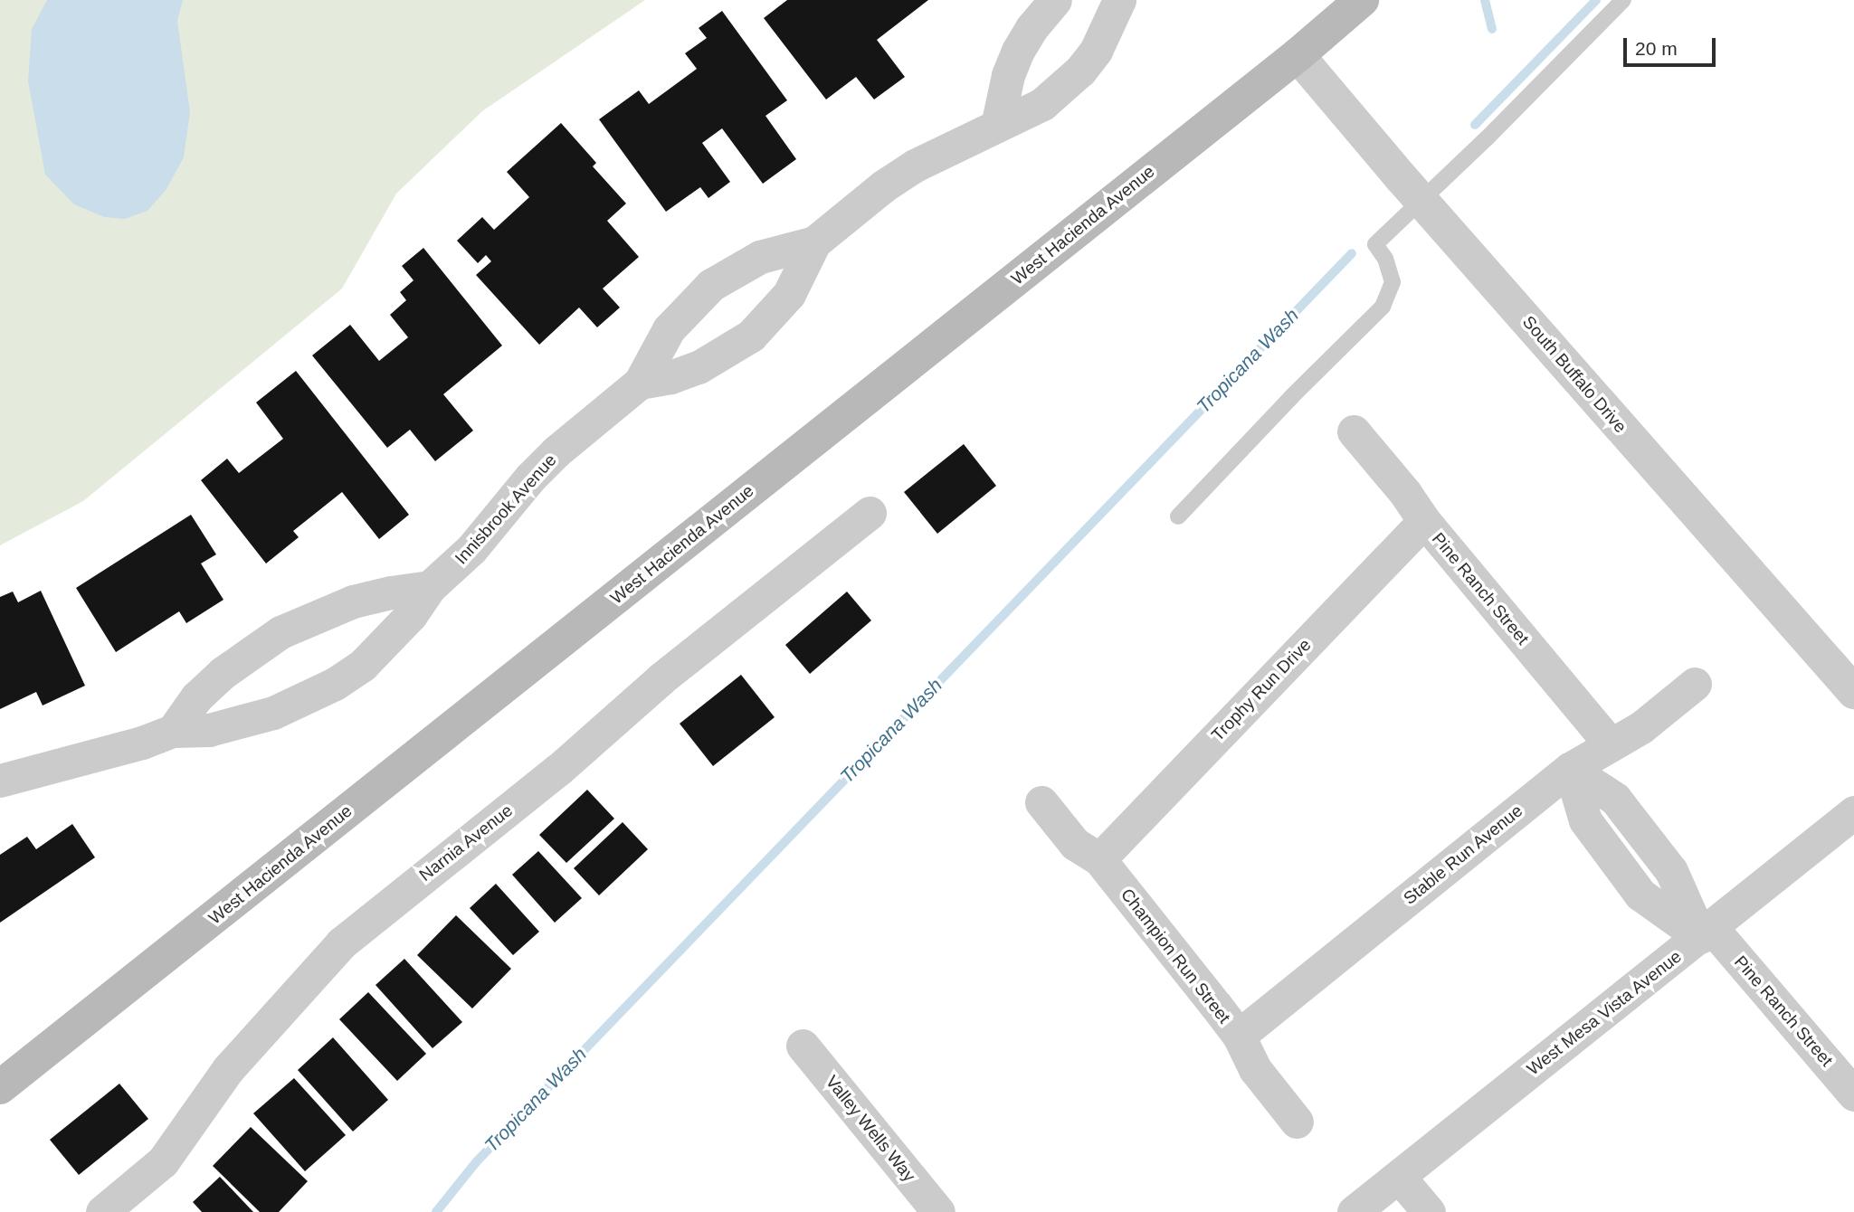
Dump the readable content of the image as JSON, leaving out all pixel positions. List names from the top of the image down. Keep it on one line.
{"streets":{"main road":["West Hacienda Avenue"],"street":["South Buffalo Drive","Innisbrook Avenue","Pine Ranch Street","Trophy Run Drive","Narnia Avenue","Stable Run Avenue","Champion Run Street","West Mesa Vista Avenue","Valley Wells Way"]},"crossings":[["West Hacienda Avenue","South Buffalo Drive"],["Pine Ranch Street","Trophy Run Drive"],["Pine Ranch Street","Stable Run Avenue"],["Pine Ranch Street","West Mesa Vista Avenue"],["Trophy Run Drive","Champion Run Street"],["Stable Run Avenue","Champion Run Street"]],"water":["Tropicana Wash"],"scale_bar":"20 m"}
